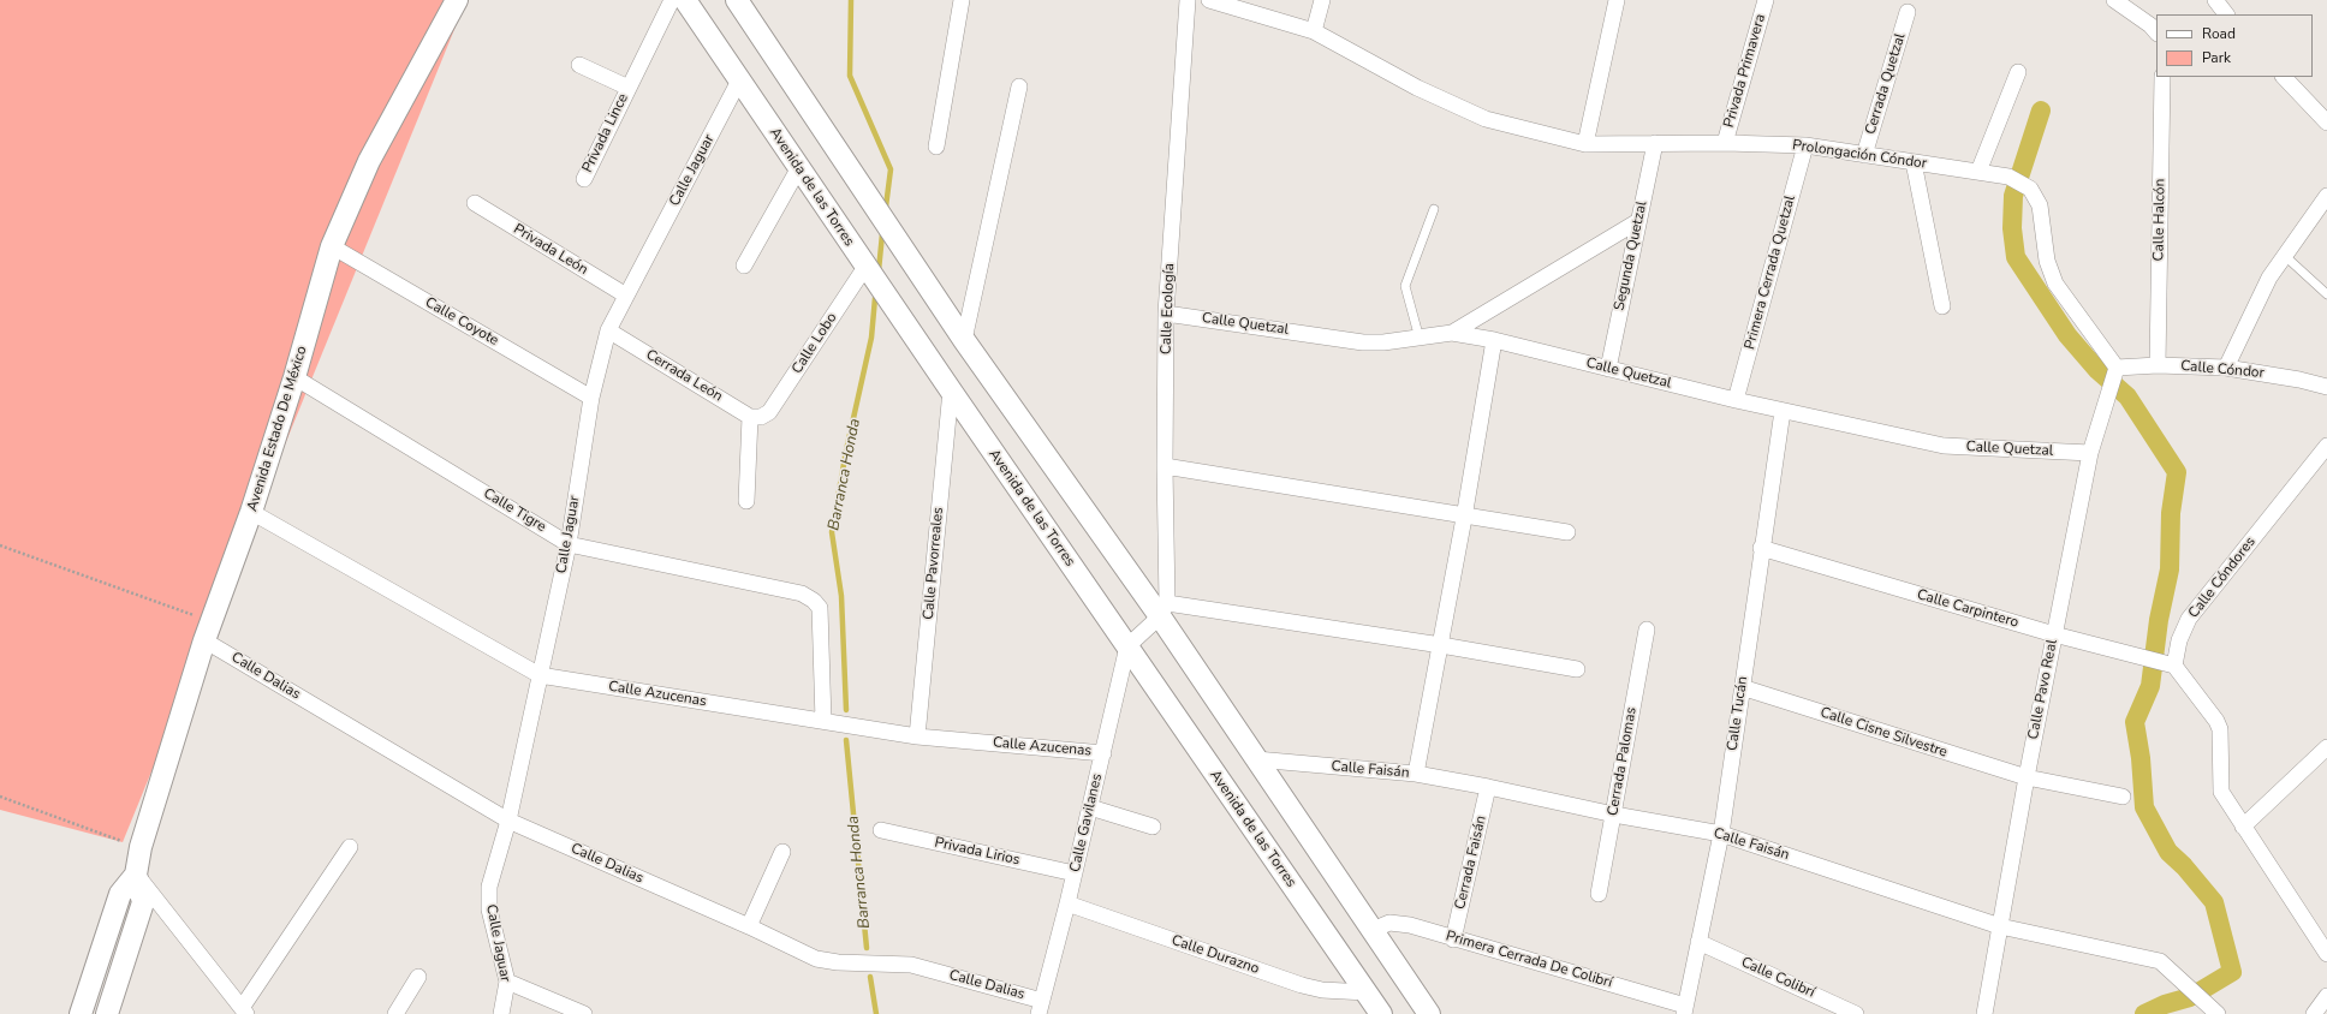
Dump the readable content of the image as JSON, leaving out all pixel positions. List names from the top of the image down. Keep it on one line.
{"streets":{"main road":["Avenida de las Torres","Avenida Estado De México"],"street":["Privada Primavera","Cerrada Quetzal","Privada Lince","Prolongación Cóndor","Calle Jaguar","Calle Halcón","Privada León","Segunda Quetzal","Primera Cerrada Quetzal","Calle Ecología","Calle Coyote","Calle Quetzal","Calle Lobo","Calle Cóndor","Cerrada León","Calle Tigre","Calle Pavorreales","Calle Cóndores","Calle Carpintero","Calle Dalias","Calle Pavo Real","Calle Azucenas","Calle Tucán","Calle Cisne Silvestre","Cerrada Palomas","Calle Faisán","Calle Gavilanes","Privada Lirios","Cerrada Faisán","Calle Durazno","Primera Cerrada De Colibrí","Calle Colibrí"]},"crossings":[["Privada Primavera","Prolongación Cóndor"],["Cerrada Quetzal","Prolongación Cóndor"],["Prolongación Cóndor","Segunda Quetzal"],["Prolongación Cóndor","Primera Cerrada Quetzal"],["Prolongación Cóndor","Calle Cóndor"],["Prolongación Cóndor","Calle Pavo Real"],["Calle Jaguar","Avenida de las Torres"],["Calle Jaguar","Privada León"],["Calle Jaguar","Calle Coyote"],["Calle Jaguar","Cerrada León"],["Calle Jaguar","Calle Tigre"],["Calle Jaguar","Calle Dalias"],["Calle Jaguar","Calle Azucenas"],["Avenida de las Torres","Calle Lobo"],["Avenida de las Torres","Calle Pavorreales"],["Avenida de las Torres","Calle Gavilanes"],["Avenida de las Torres","Calle Durazno"],["Calle Halcón","Calle Cóndor"],["Segunda Quetzal","Calle Quetzal"],["Primera Cerrada Quetzal","Calle Quetzal"],["Calle Ecología","Calle Quetzal"],["Calle Coyote","Avenida Estado De México"],["Calle Quetzal","Calle Pavo Real"],["Calle Quetzal","Calle Tucán"],["Calle Lobo","Cerrada León"],["Calle Cóndor","Calle Pavo Real"],["Avenida Estado De México","Calle Tigre"],["Avenida Estado De México","Calle Dalias"],["Avenida Estado De México","Calle Azucenas"],["Calle Tigre","Calle Azucenas"],["Calle Pavorreales","Calle Azucenas"],["Calle Cóndores","Calle Carpintero"],["Calle Carpintero","Calle Pavo Real"],["Calle Carpintero","Calle Tucán"],["Calle Dalias","Calle Gavilanes"],["Calle Pavo Real","Calle Cisne Silvestre"],["Calle Pavo Real","Calle Faisán"],["Calle Azucenas","Calle Gavilanes"],["Calle Tucán","Calle Cisne Silvestre"],["Calle Tucán","Calle Faisán"],["Calle Tucán","Primera Cerrada De Colibrí"],["Calle Tucán","Calle Colibrí"],["Cerrada Palomas","Calle Faisán"],["Calle Faisán","Cerrada Faisán"],["Calle Gavilanes","Privada Lirios"],["Calle Gavilanes","Calle Durazno"],["Cerrada Faisán","Primera Cerrada De Colibrí"]],"water":["Barranca Honda"],"legend":["Road","Park"]}
